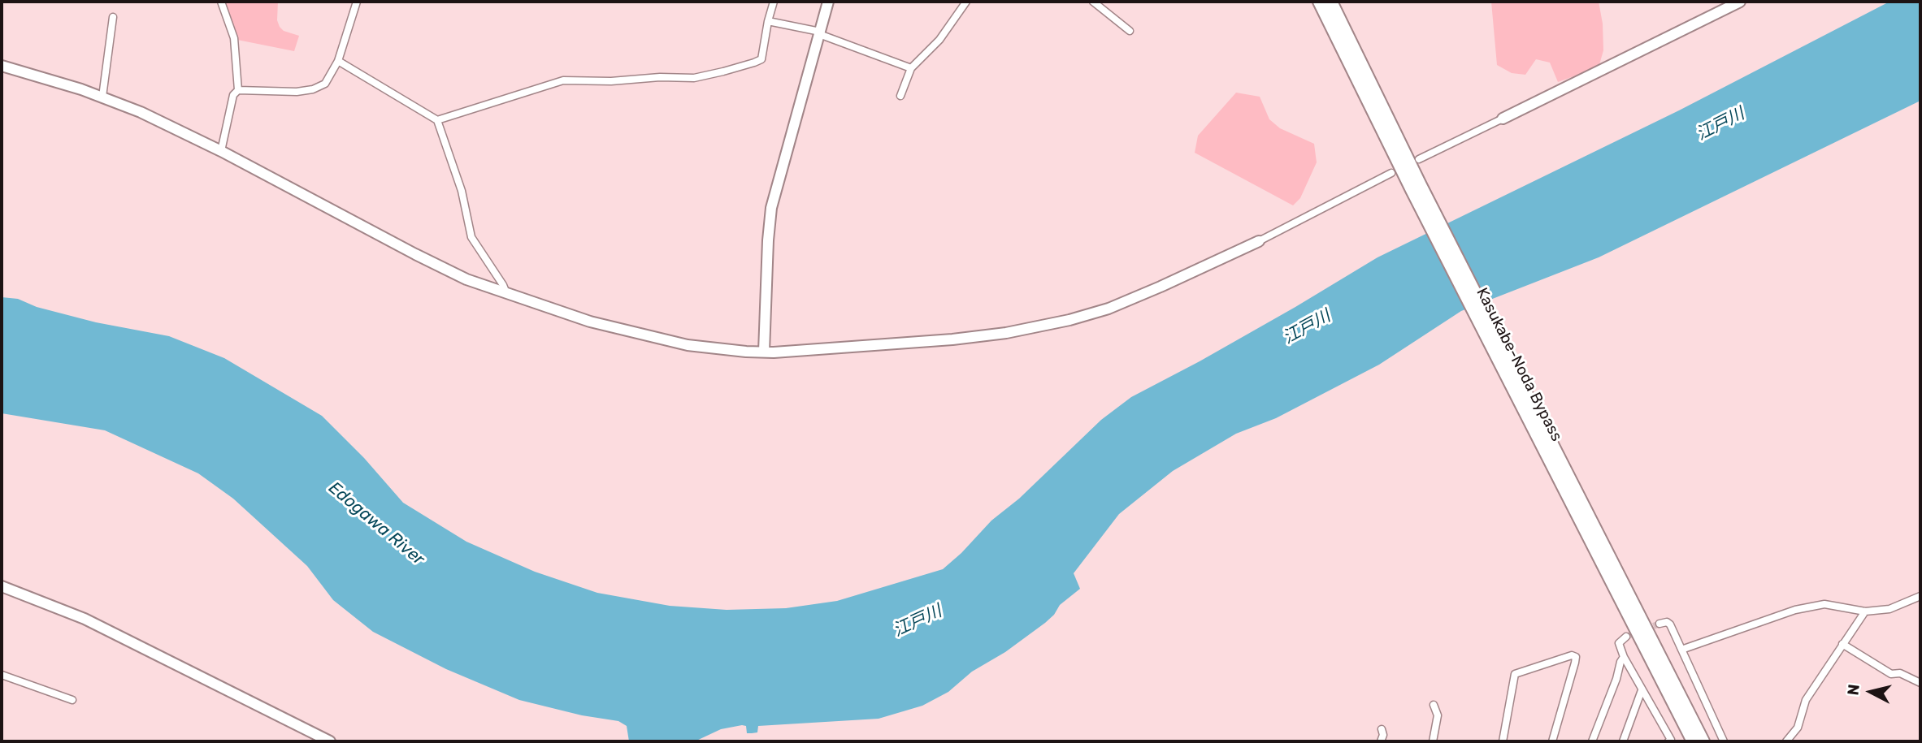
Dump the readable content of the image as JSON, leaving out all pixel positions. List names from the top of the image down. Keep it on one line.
{"streets":{"highway":["Kasukabe-Noda Bypass"]},"water":["江戸川","Edogawa River"],"north":"left"}
